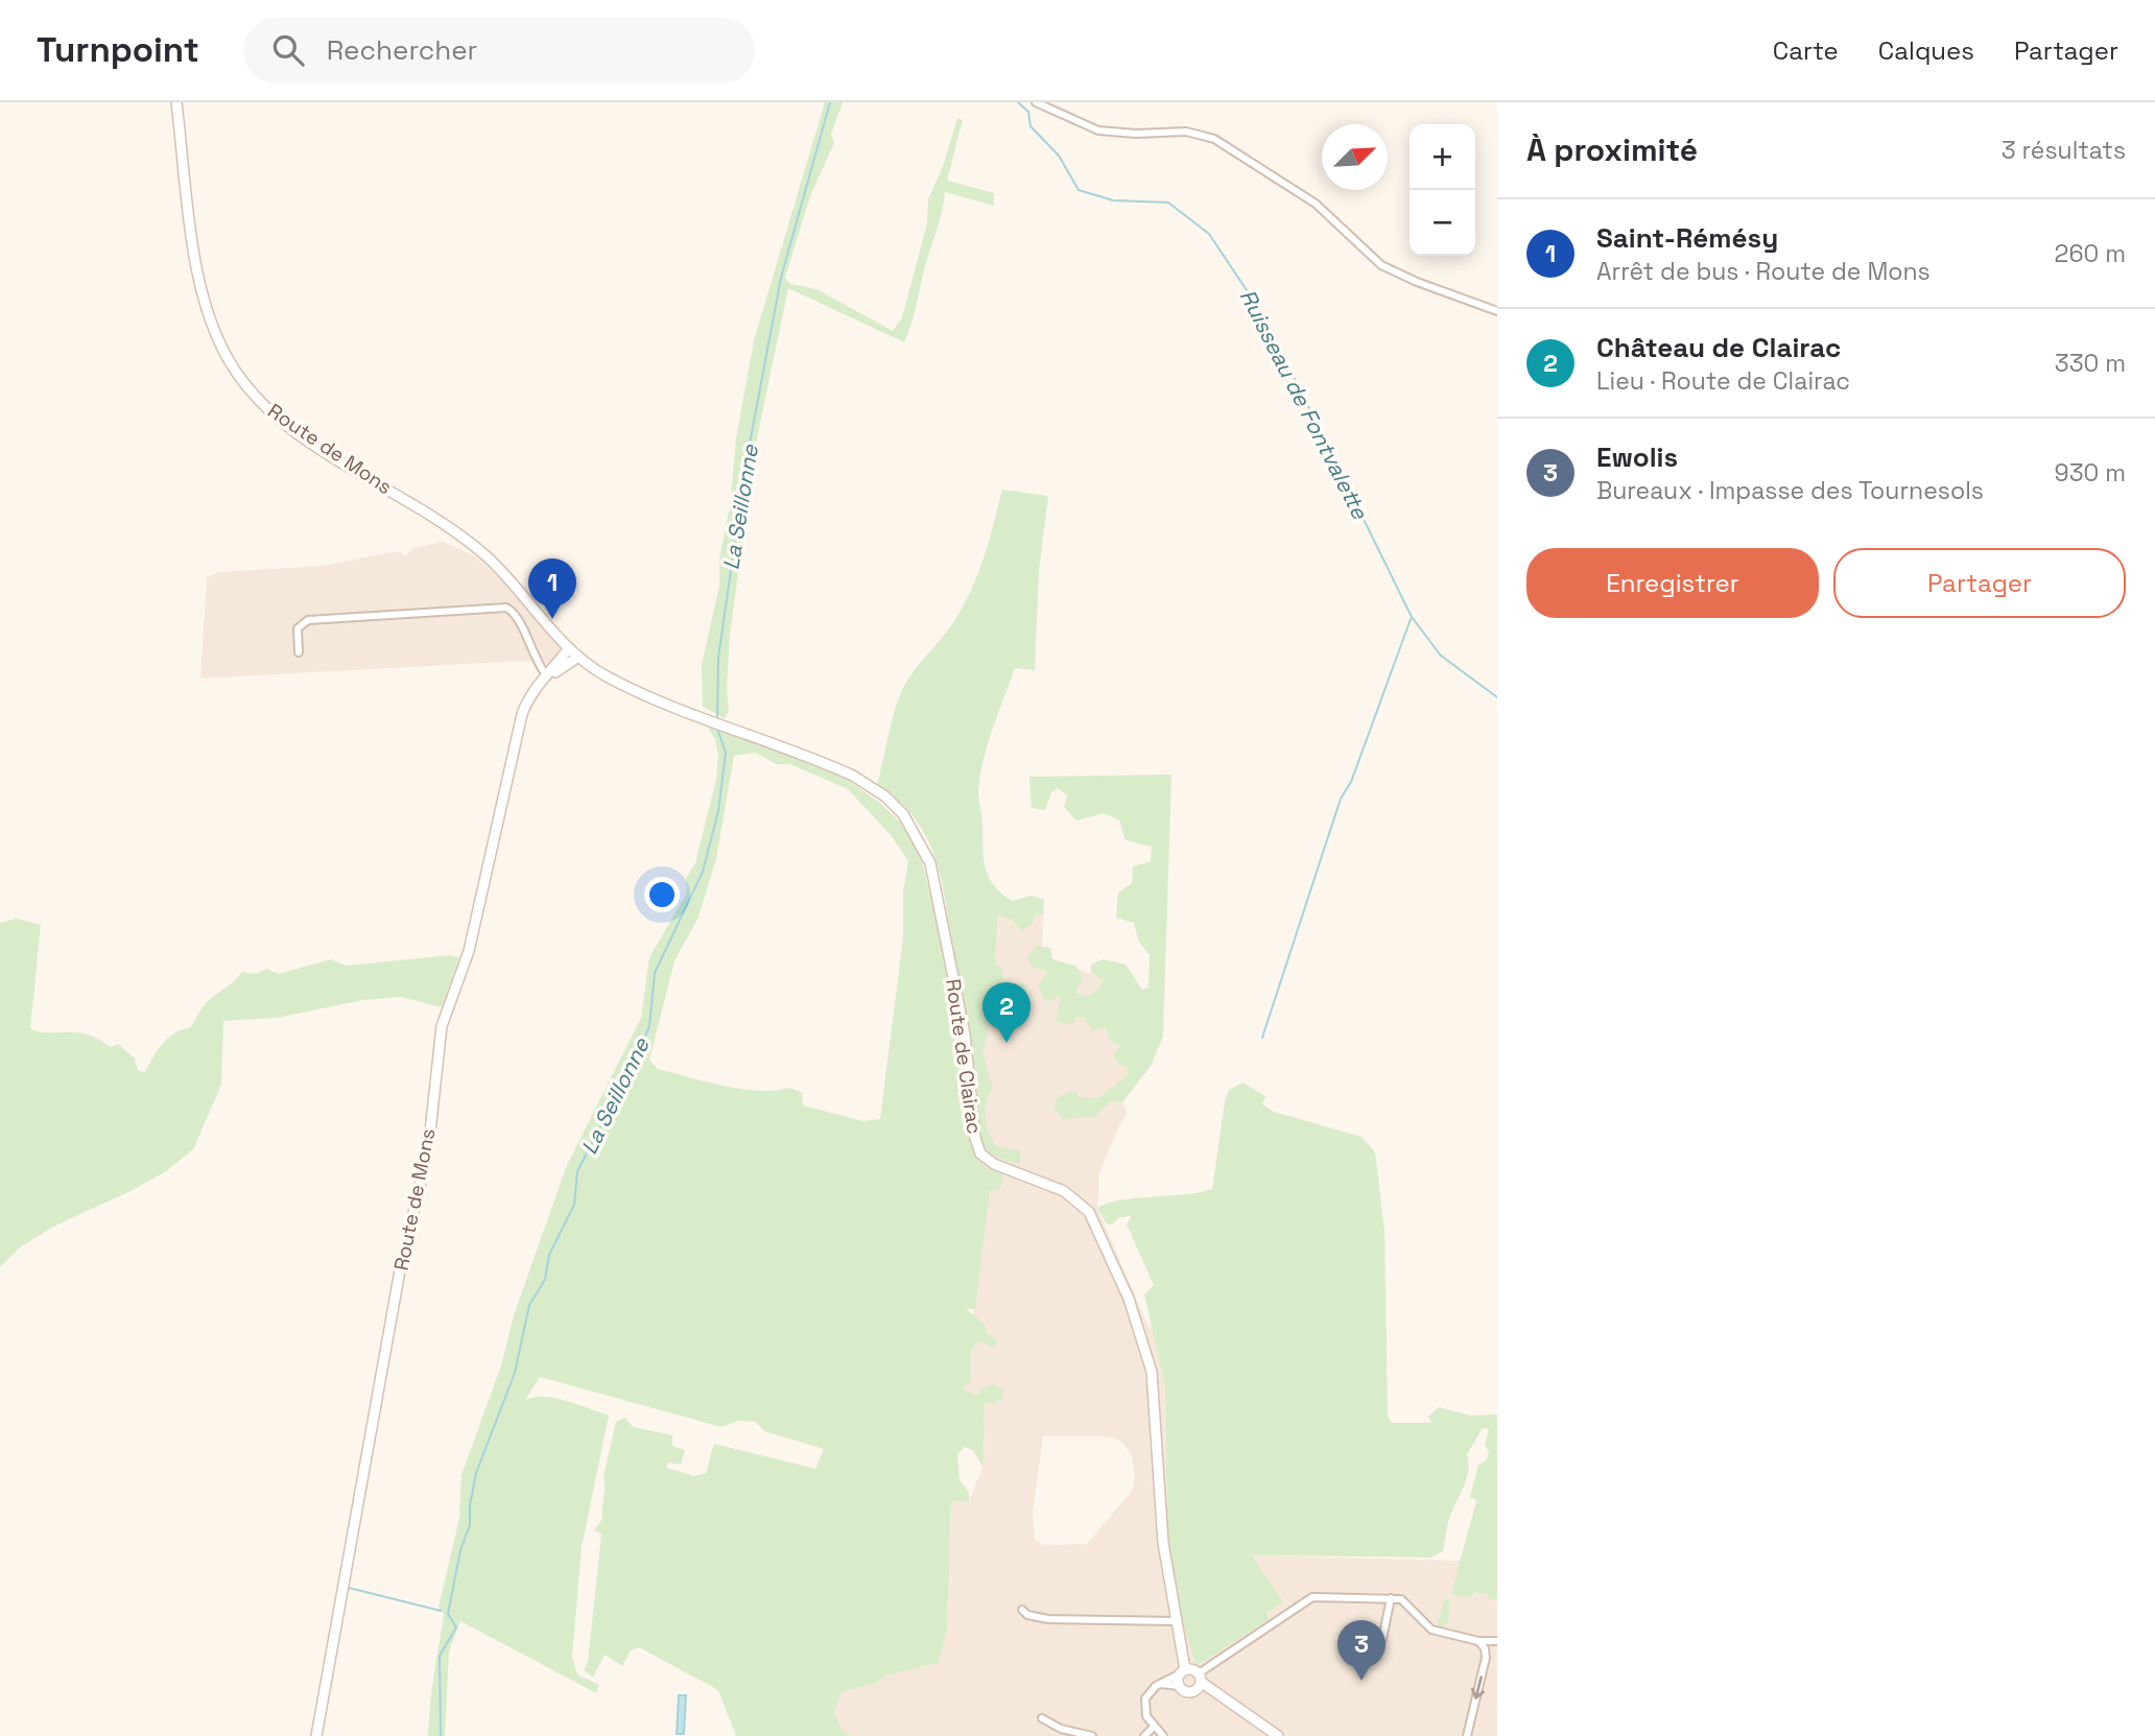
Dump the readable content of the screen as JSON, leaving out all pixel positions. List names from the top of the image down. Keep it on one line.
{"streets":{"street":["Route de Mons","Route de Clairac"]},"crossings":[["Route de Mons","Route de Clairac"]],"water":["Ruisseau de Fontvalette","La Seillonne"],"north":"top right","page":{"header":"Turnpoint","search":"Rechercher","nav":["Carte","Calques","Partager"],"heading":["À proximité","3 résultats"],"map_buttons":["+","−"],"list":[{"mark":"1","name":"Saint-Rémésy","note":"Arrêt de bus · Route de Mons","value":"260 m"},{"mark":"2","name":"Château de Clairac","note":"Lieu · Route de Clairac","value":"330 m"},{"mark":"3","name":"Ewolis","note":"Bureaux · Impasse des Tournesols","value":"930 m"}],"buttons":["Enregistrer","Partager"],"pins":["1","2","3"]}}
